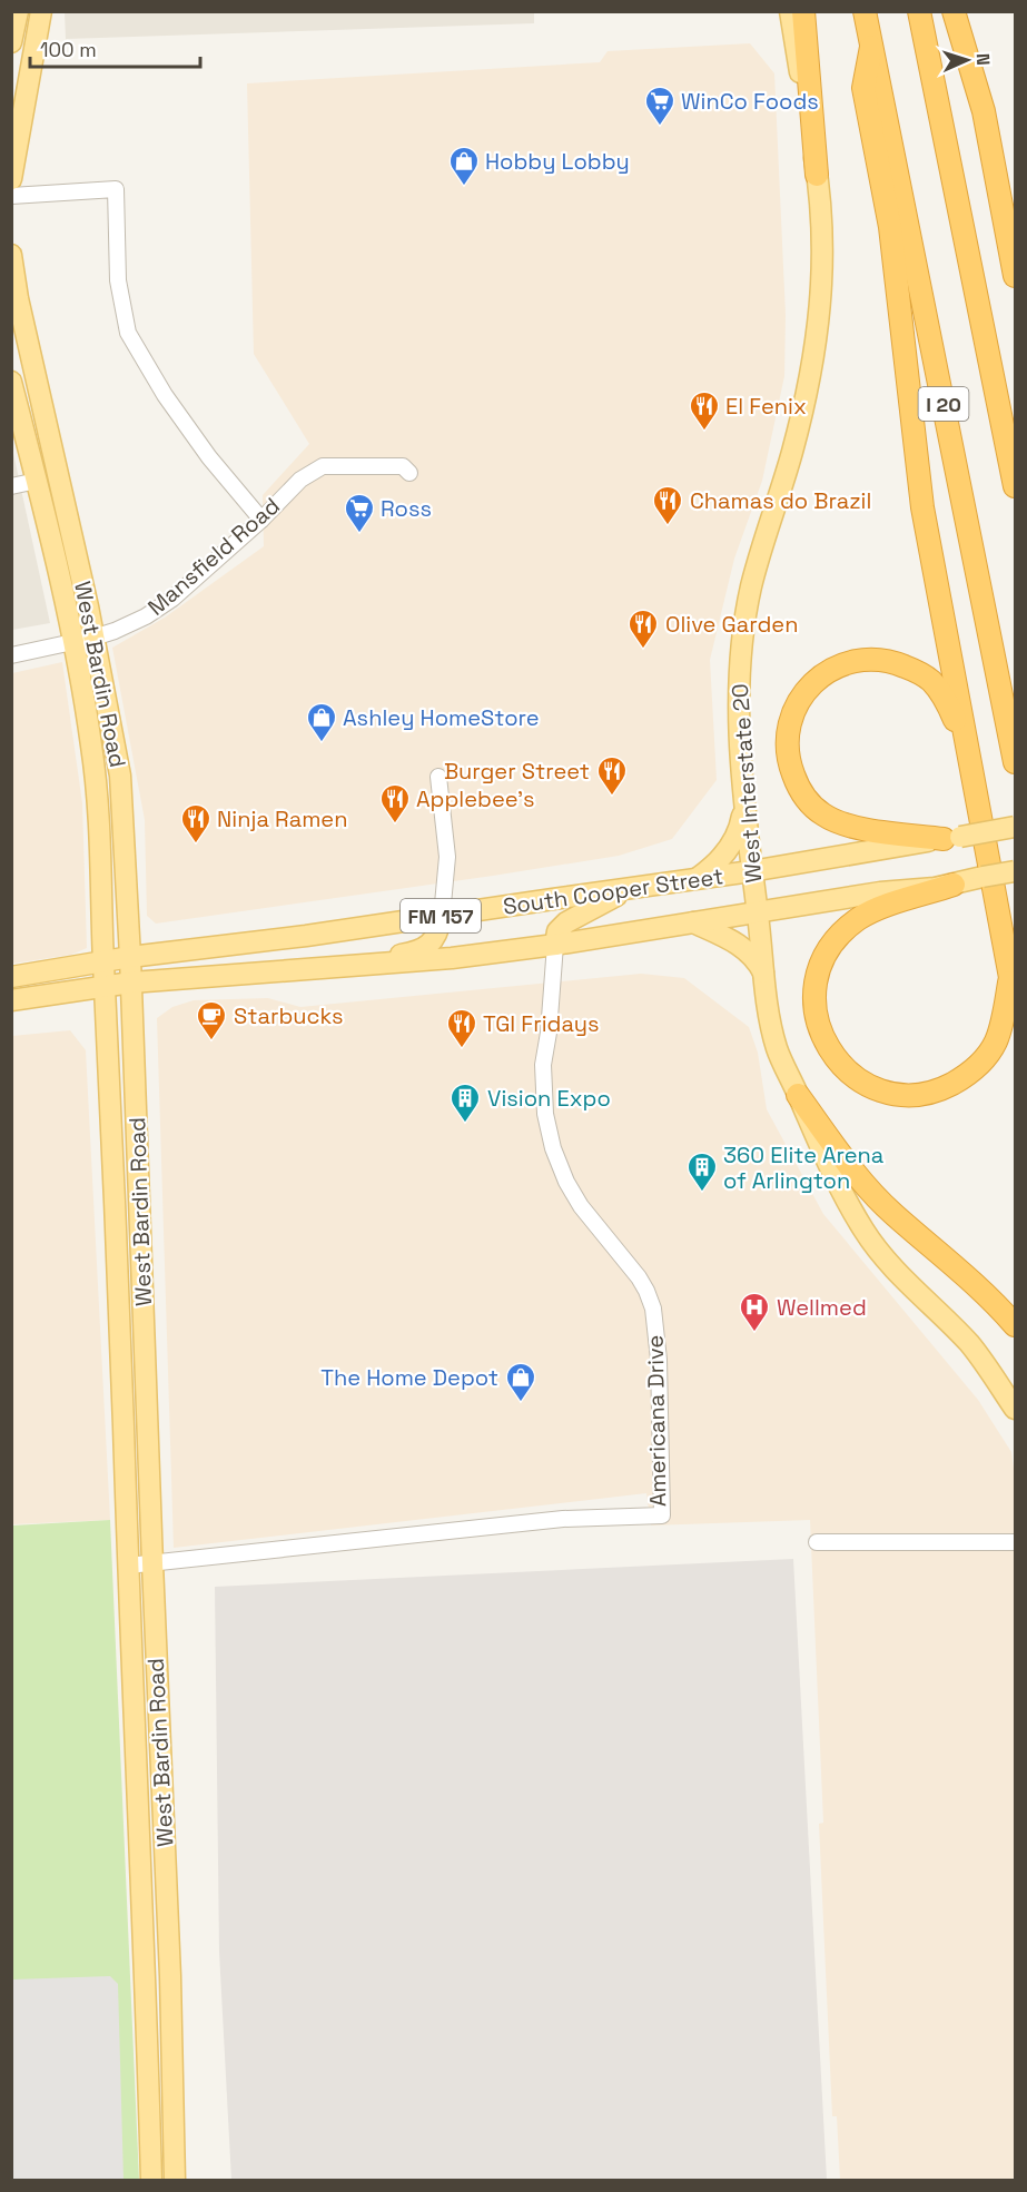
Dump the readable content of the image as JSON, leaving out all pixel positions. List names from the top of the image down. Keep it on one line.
{"streets":{"highway":["I 20"],"main road":["West Bardin Road","West Interstate 20","South Cooper Street","FM 157"],"street":["Mansfield Road","Americana Drive"]},"crossings":[["Mansfield Road","West Bardin Road"],["West Bardin Road","South Cooper Street"],["West Bardin Road","Americana Drive"],["West Interstate 20","South Cooper Street"],["South Cooper Street","Americana Drive"]],"places":{"supermarket":["WinCo Foods","Ross"],"shop":["Hobby Lobby","Ashley HomeStore","The Home Depot"],"restaurant":["El Fenix","Chamas do Brazil","Olive Garden","Burger Street","Applebee's","Ninja Ramen","TGI Fridays"],"cafe":["Starbucks"],"building":["Vision Expo","360 Elite Arena of Arlington"],"hospital":["Wellmed"]},"scale_bar":"100 m","north":"right"}
